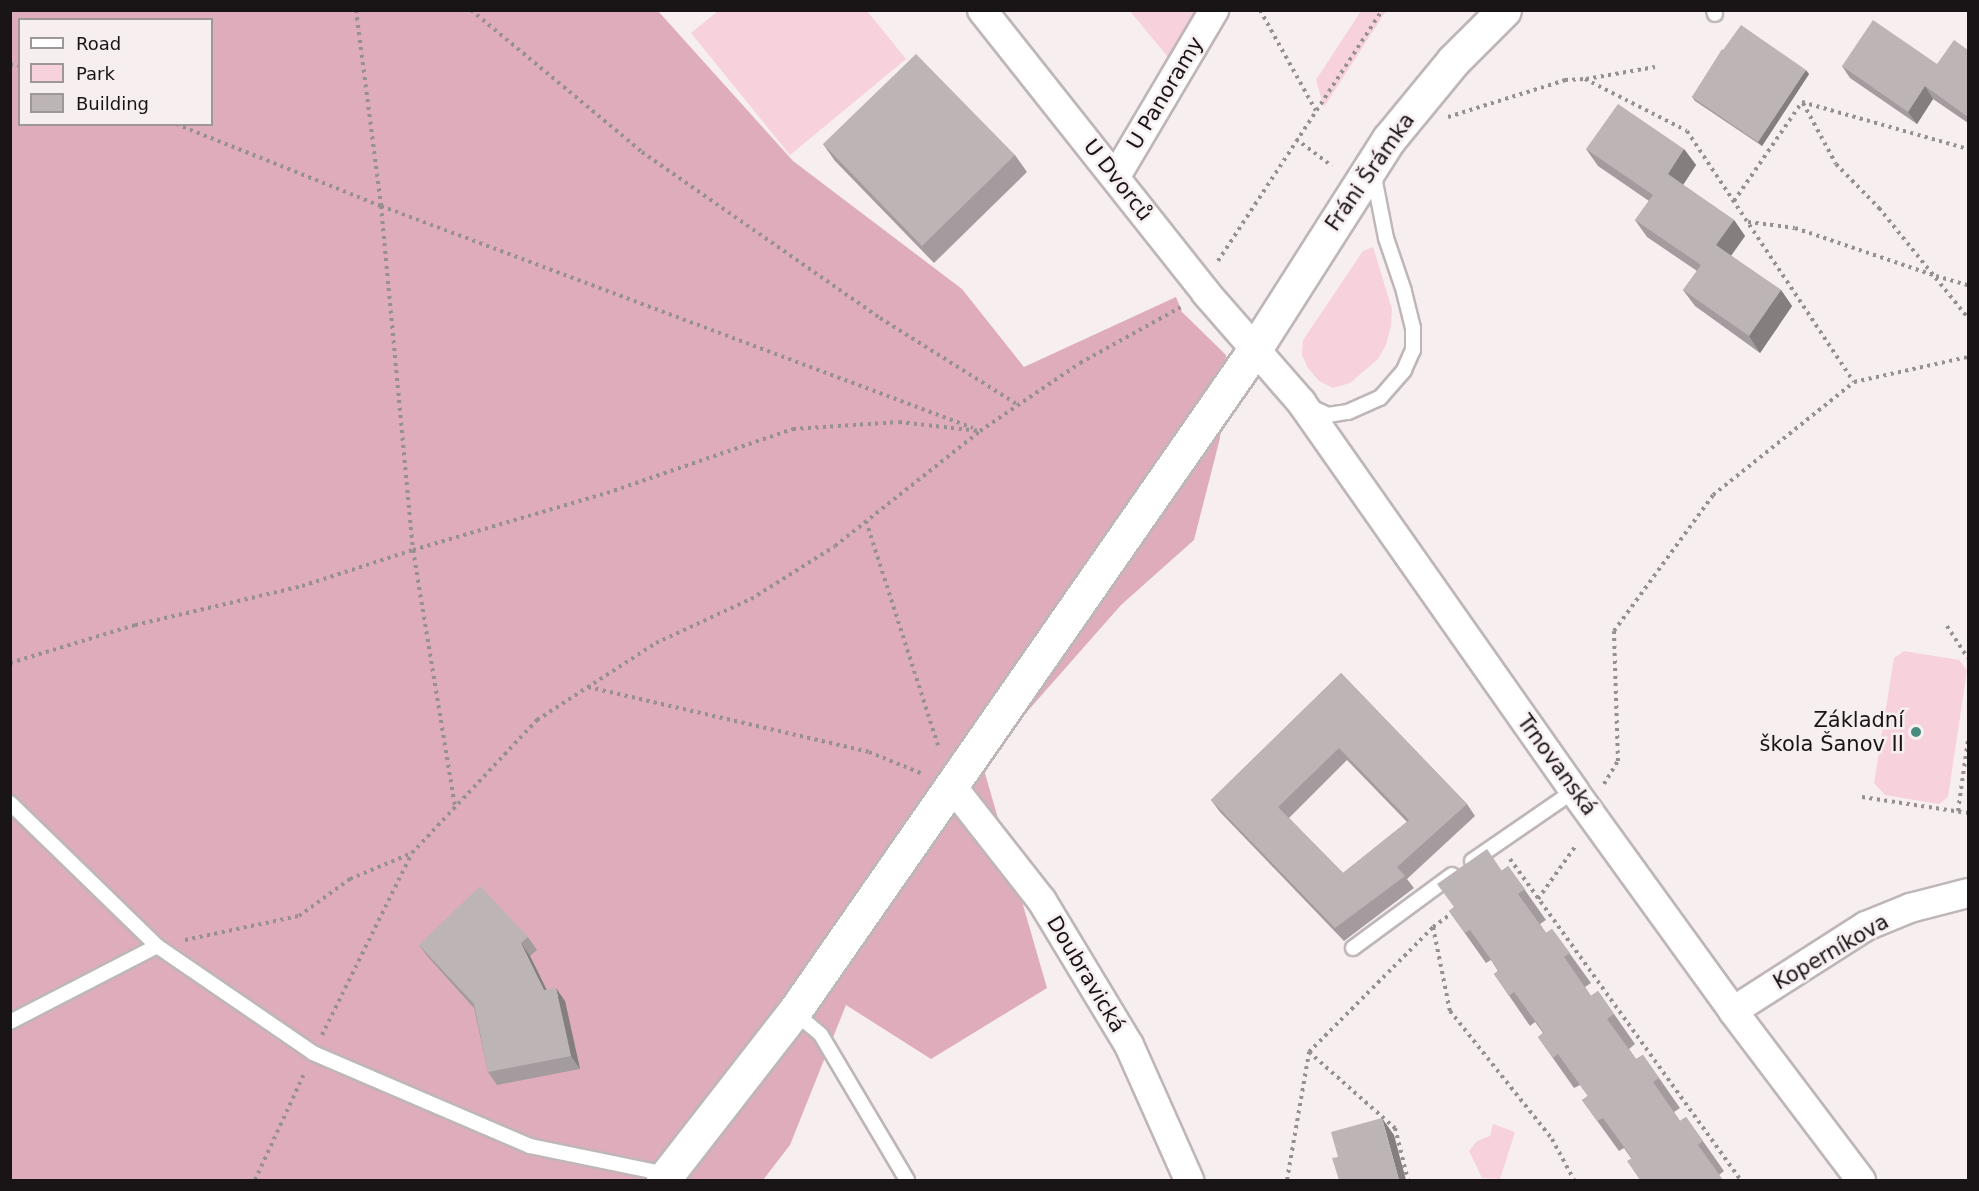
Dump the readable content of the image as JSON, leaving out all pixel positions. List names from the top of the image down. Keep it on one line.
{"streets":{"street":["U Panoramy","Fráni Šrámka","U Dvorců","Trnovanská","Koperníkova","Doubravická"]},"crossings":[["U Panoramy","U Dvorců"],["Fráni Šrámka","U Dvorců"],["Fráni Šrámka","Trnovanská"],["Fráni Šrámka","Doubravická"],["U Dvorců","Trnovanská"],["Trnovanská","Koperníkova"]],"places":["Základní škola Šanov II"],"legend":["Road","Park","Building"]}
